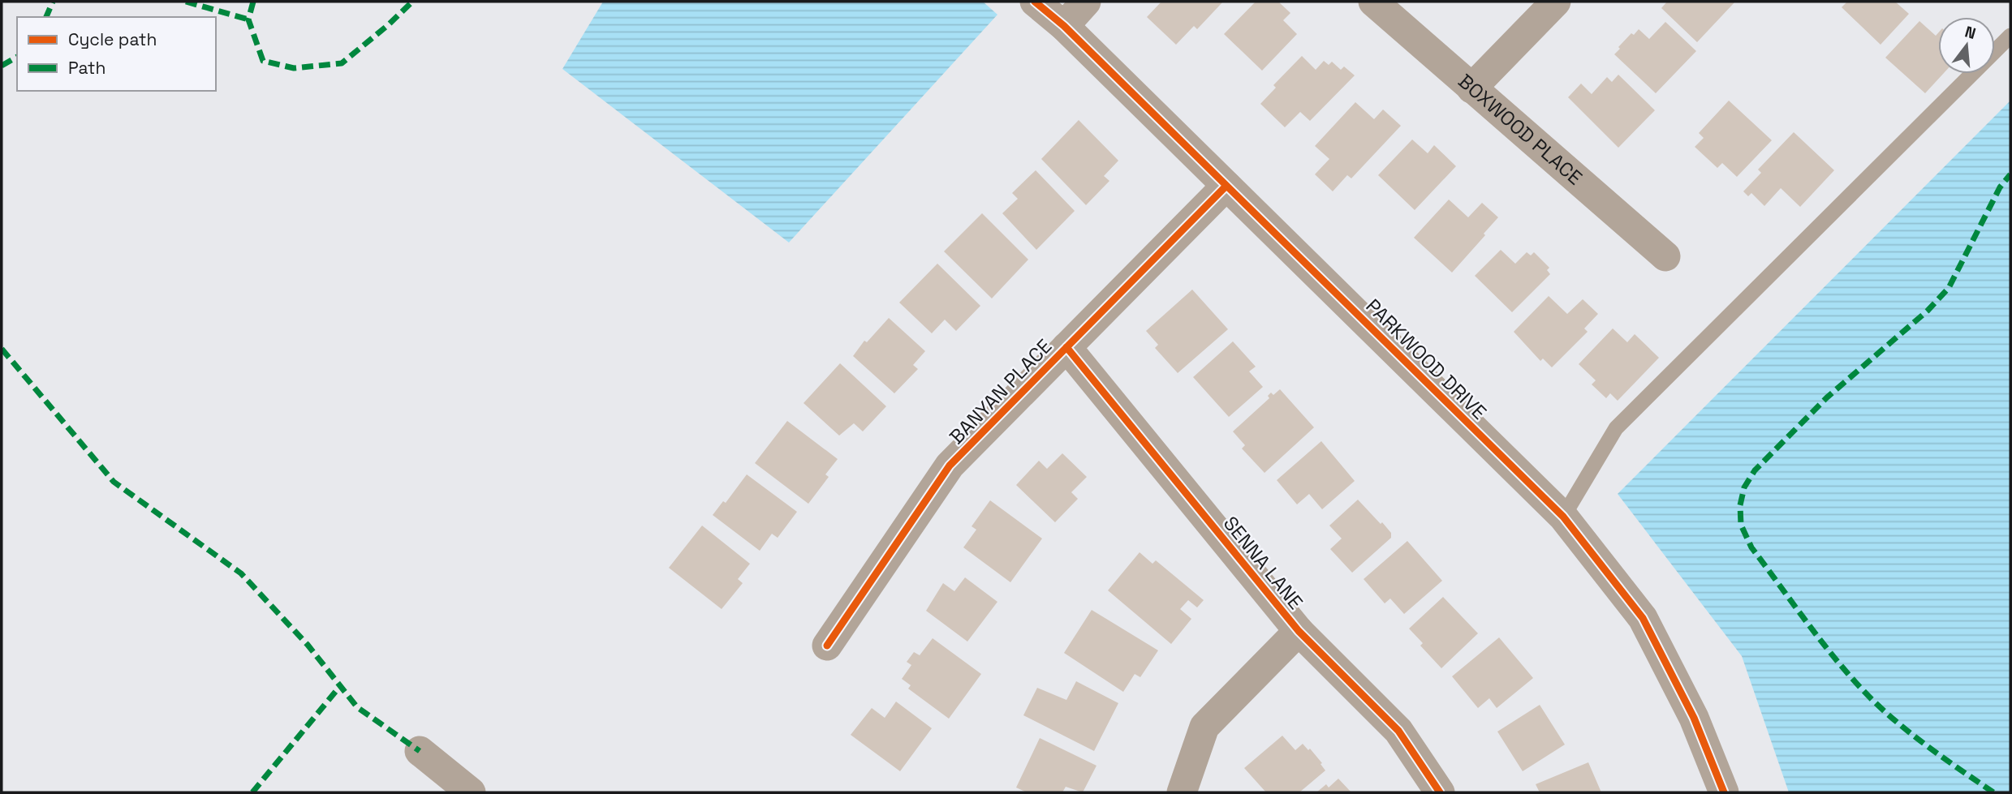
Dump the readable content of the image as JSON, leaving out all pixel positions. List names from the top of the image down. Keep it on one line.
{"streets":{"street":["BOXWOOD PLACE","PARKWOOD DRIVE","BANYAN PLACE","SENNA LANE"]},"crossings":[["PARKWOOD DRIVE","BANYAN PLACE"],["BANYAN PLACE","SENNA LANE"]],"legend":["Cycle path","Path"],"north":"top"}
